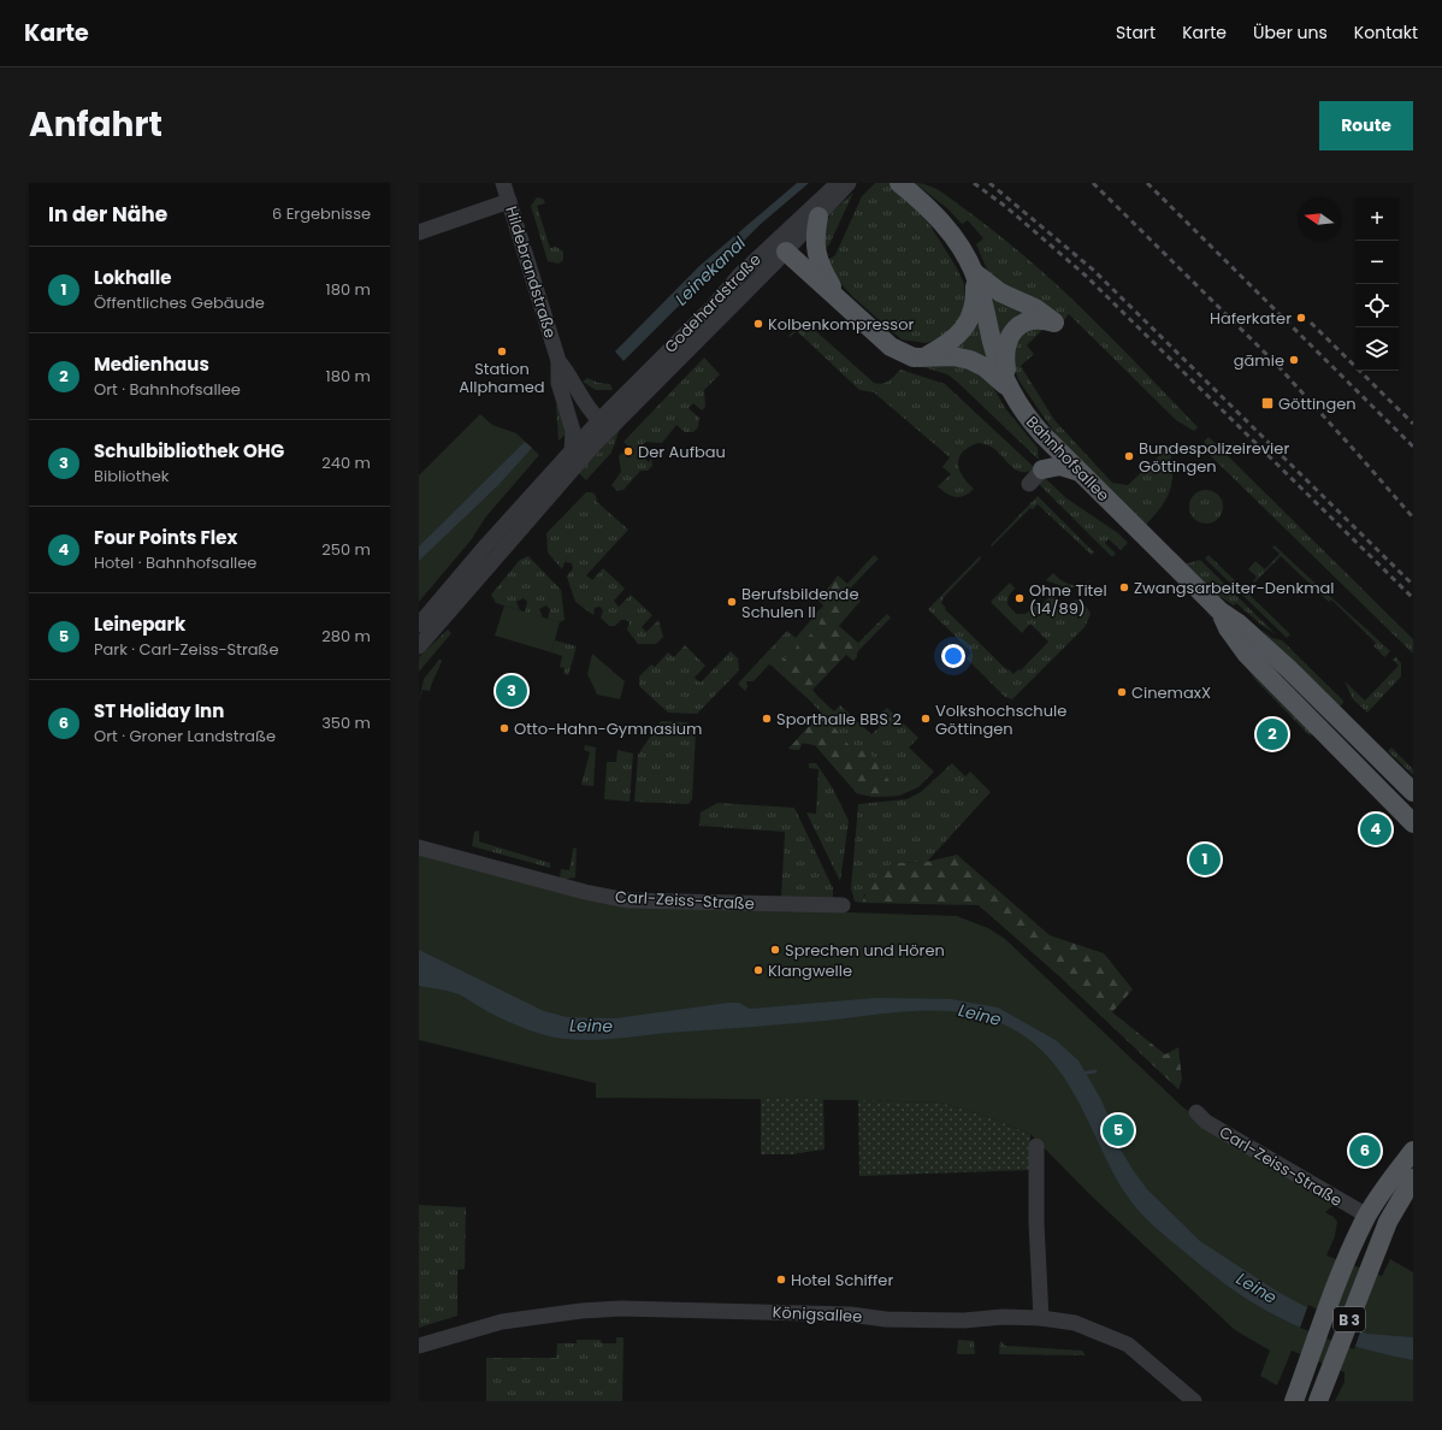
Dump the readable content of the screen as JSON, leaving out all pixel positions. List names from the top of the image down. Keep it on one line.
{"streets":{"main road":["Bahnhofsallee","B 3"],"street":["Hildebrandstraße","Godehardstraße","Carl-Zeiss-Straße","Königsallee"]},"crossings":[["Hildebrandstraße","Godehardstraße"],["Carl-Zeiss-Straße","B 3"]],"water":["Leinekanal","Leine"],"places":{"other":["Haferkater","Kolbenkompressor","Station Allphamed","gāmie","Der Aufbau","Bundespolizeirevier Göttingen","Zwangsarbeiter-Denkmal","Ohne Titel (14/89)","Berufsbildende Schulen II","CinemaxX","Sporthalle BBS 2","Volkshochschule Göttingen","Otto-Hahn-Gymnasium","Sprechen und Hören","Klangwelle","Hotel Schiffer"],"transit":["Göttingen"]},"north":"left","page":{"header":"Karte","nav":["Start","Karte","Über uns","Kontakt"],"title":"Anfahrt","buttons":"Route","heading":["In der Nähe","6 Ergebnisse"],"map_buttons":["+","−"],"list":[{"mark":"1","name":"Lokhalle","note":"Öffentliches Gebäude","value":"180 m"},{"mark":"2","name":"Medienhaus","note":"Ort · Bahnhofsallee","value":"180 m"},{"mark":"3","name":"Schulbibliothek OHG","note":"Bibliothek","value":"240 m"},{"mark":"4","name":"Four Points Flex","note":"Hotel · Bahnhofsallee","value":"250 m"},{"mark":"5","name":"Leinepark","note":"Park · Carl-Zeiss-Straße","value":"280 m"},{"mark":"6","name":"ST Holiday Inn","note":"Ort · Groner Landstraße","value":"350 m"}],"pins":["3","2","4","1","5","6"]}}
